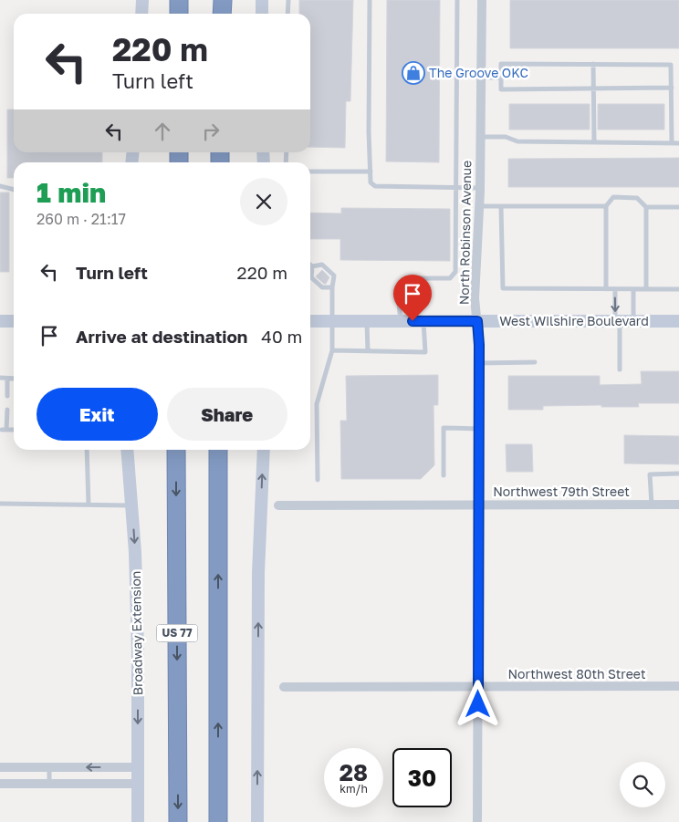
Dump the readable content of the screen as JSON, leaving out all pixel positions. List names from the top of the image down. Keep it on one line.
{"streets":{"highway":["US 77"],"main road":["West Wilshire Boulevard","Broadway Extension"],"street":["North Robinson Avenue","Northwest 79th Street","Northwest 80th Street"]},"crossings":[["North Robinson Avenue","West Wilshire Boulevard"],["North Robinson Avenue","Northwest 79th Street"],["North Robinson Avenue","Northwest 80th Street"]],"one_way":["Broadway Extension"],"places":{"shop":["The Groove OKC"]},"page":{"turn":["220 m","Turn left"],"heading":["1 min","260 m · 21:17"],"list":[{"name":"Turn left","value":"220 m"},{"name":"Arrive at destination","value":"40 m"}],"buttons":["Exit","Share"],"speed":"28 km/h","limit":"30"}}
